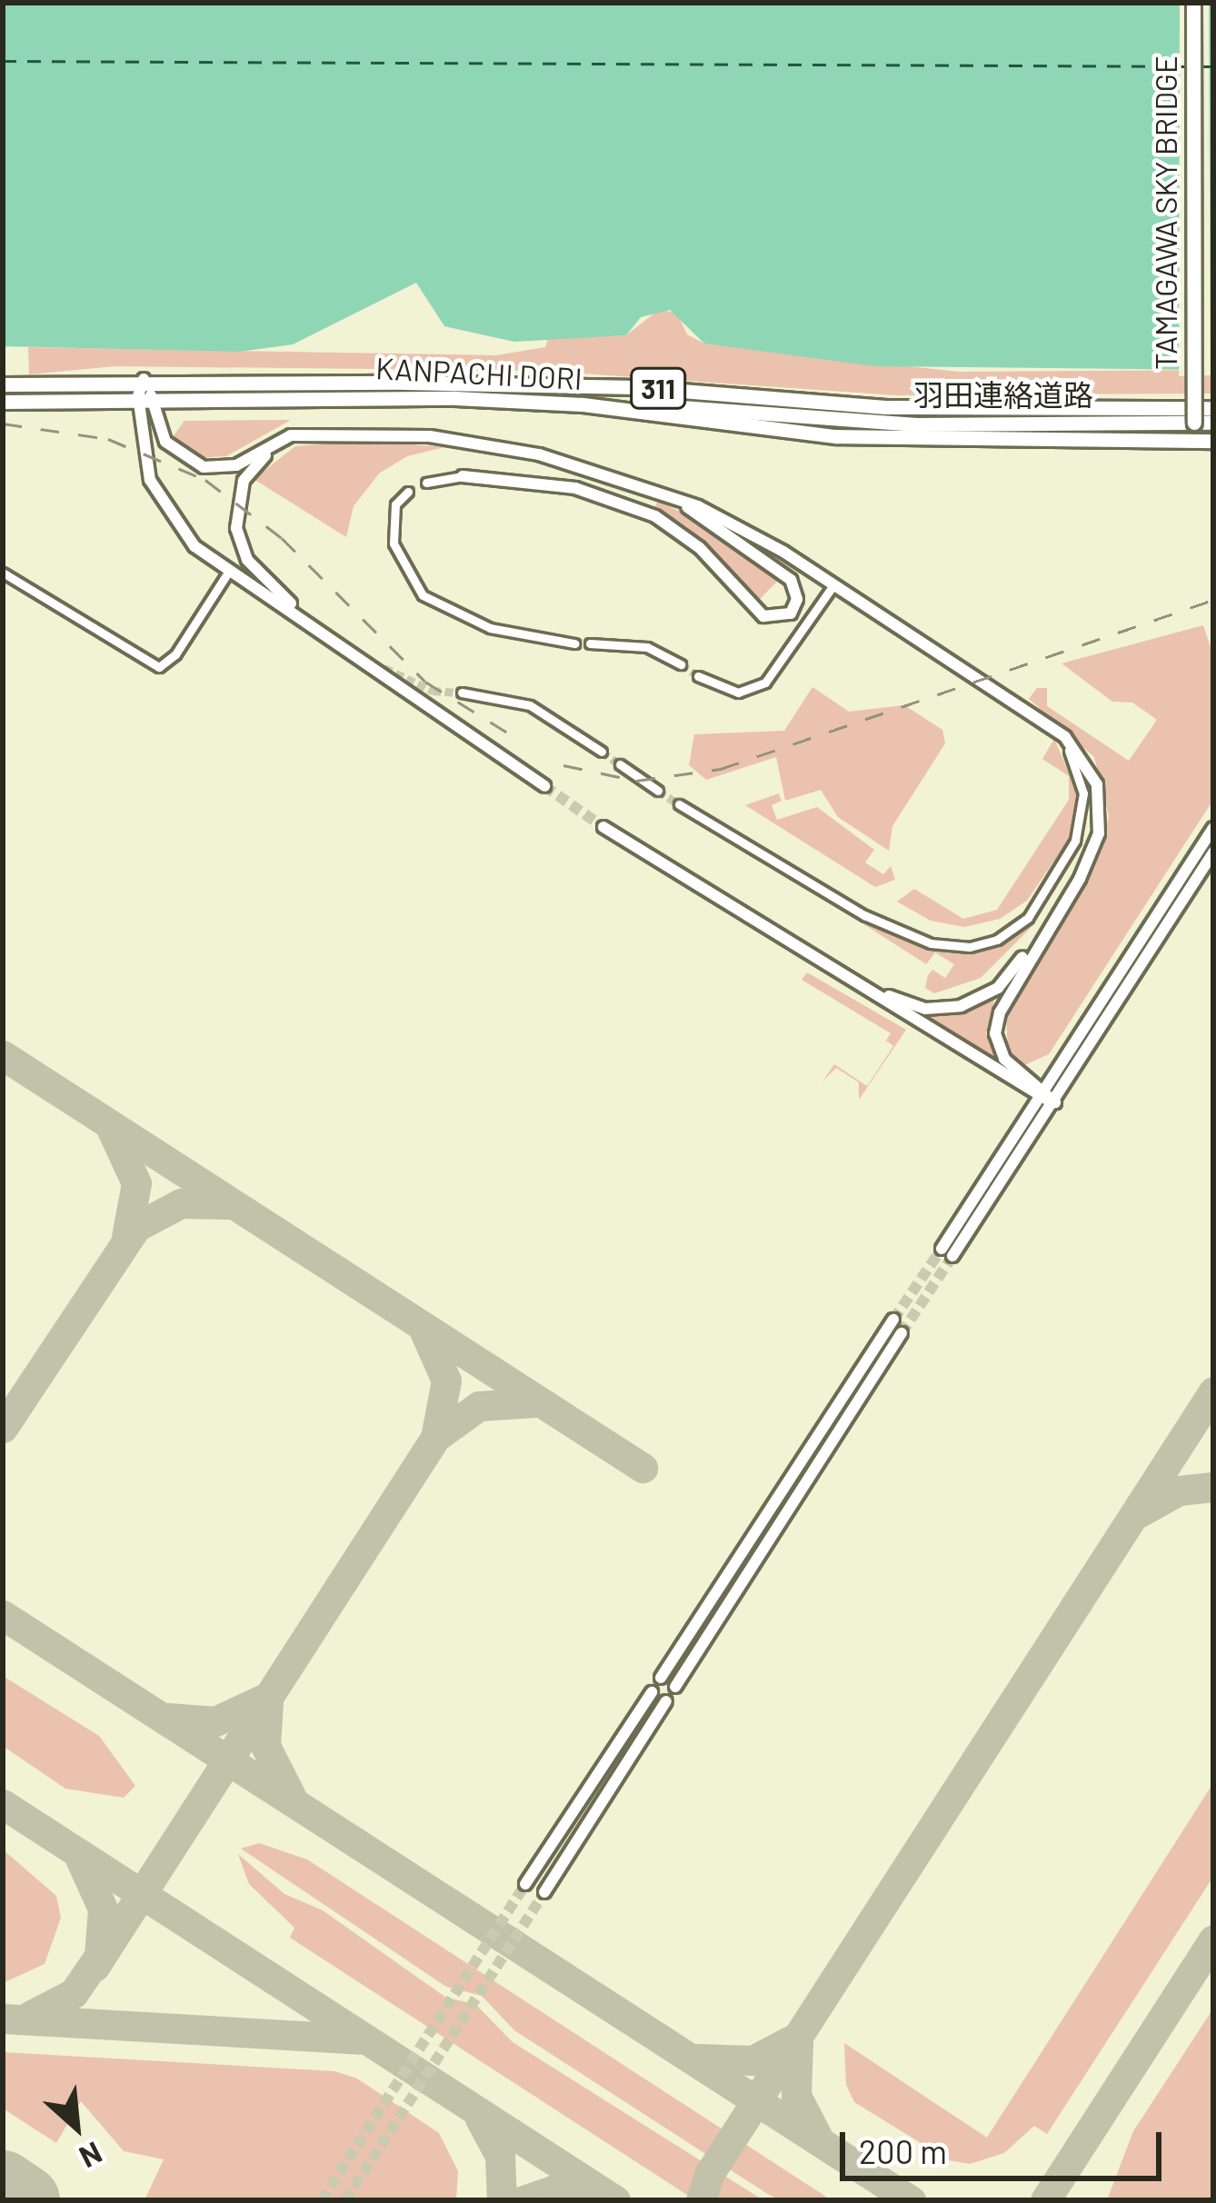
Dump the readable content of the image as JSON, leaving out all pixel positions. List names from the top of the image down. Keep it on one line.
{"streets":{"main road":["TAMAGAWA SKY BRIDGE","KANPACHI DORI","311","羽田連絡道路"]},"crossings":[["TAMAGAWA SKY BRIDGE","羽田連絡道路"]],"scale_bar":"200 m","north":"bottom right"}
